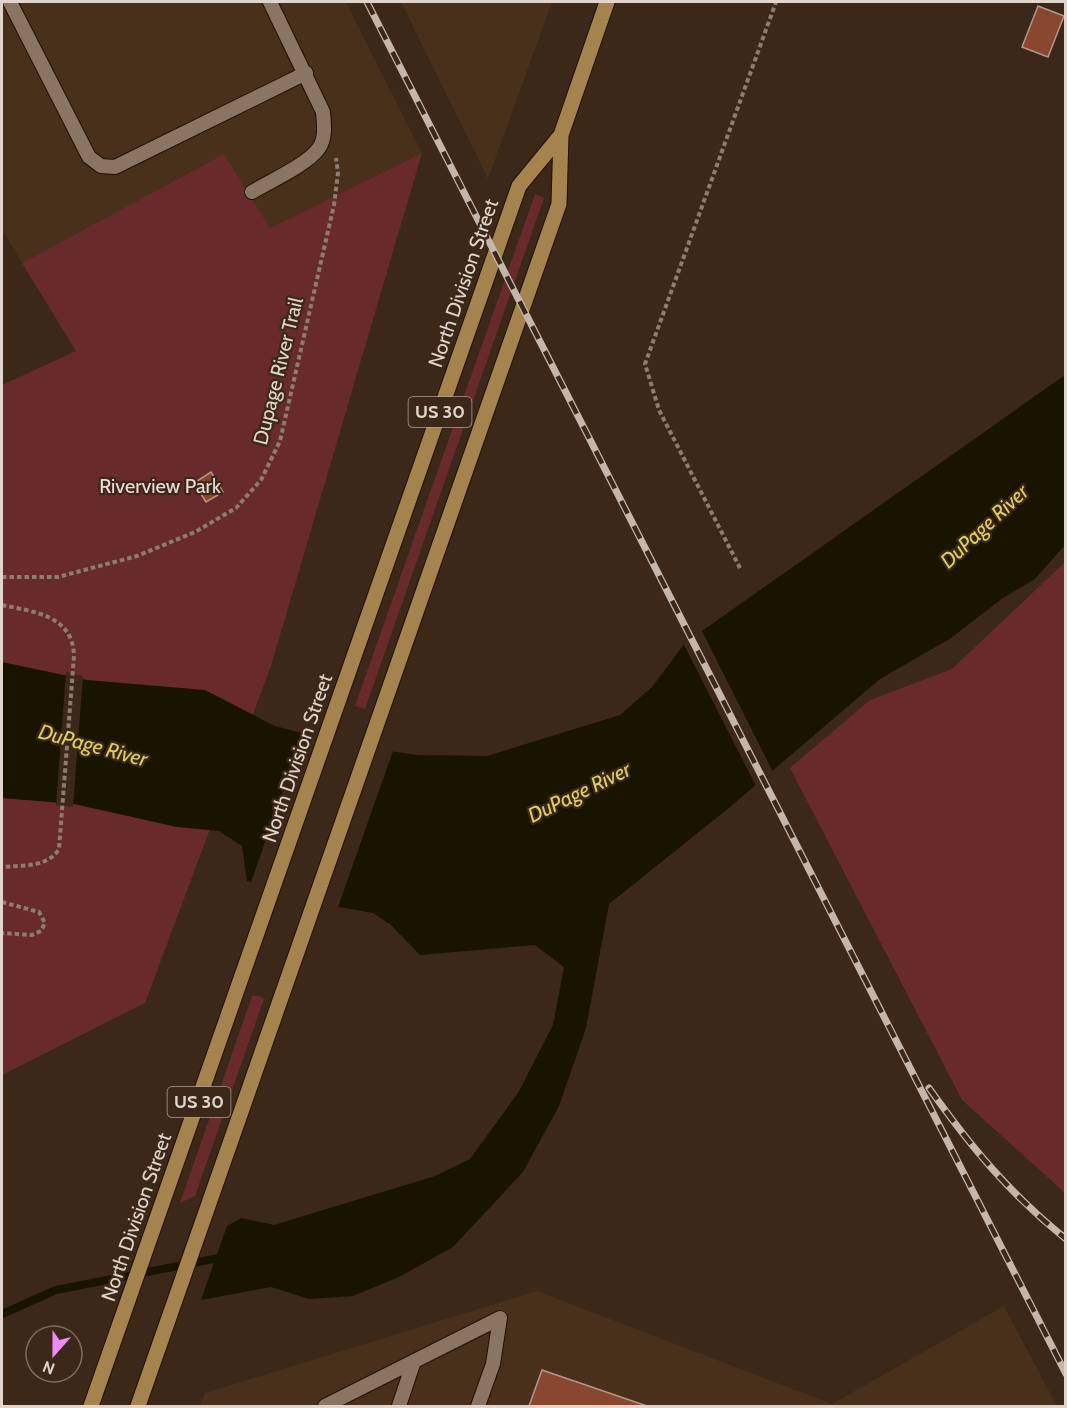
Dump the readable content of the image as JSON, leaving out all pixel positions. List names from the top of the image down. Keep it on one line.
{"streets":{"main road":["North Division Street","US 30"],"path":["Dupage River Trail"]},"water":["DuPage River"],"parks":["Riverview Park"],"north":"bottom"}
